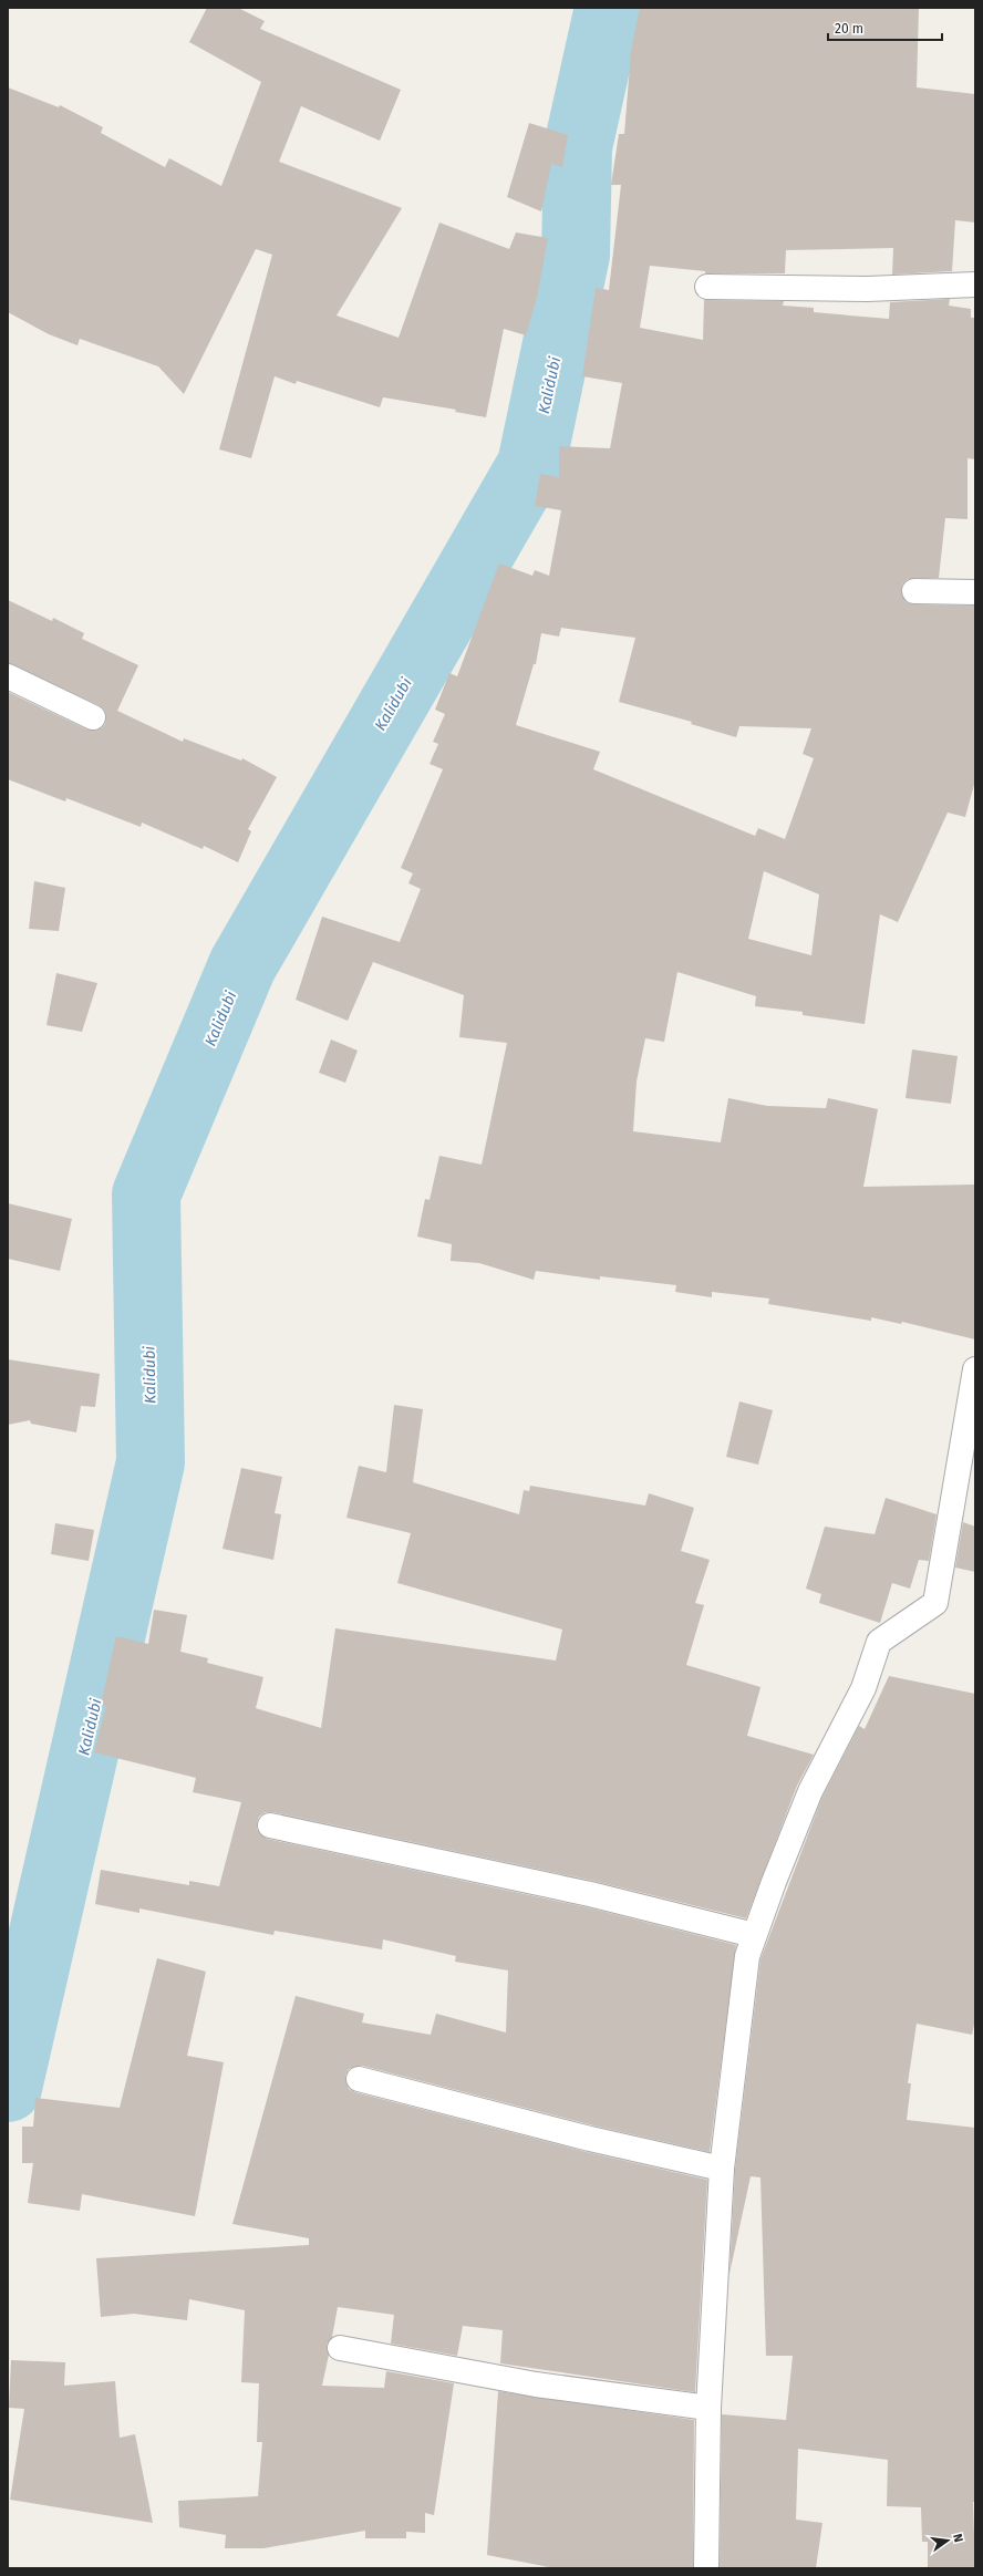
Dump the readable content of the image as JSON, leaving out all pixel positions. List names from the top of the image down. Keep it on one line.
{"water":["Kalidubi"],"scale_bar":"20 m","north":"right"}
